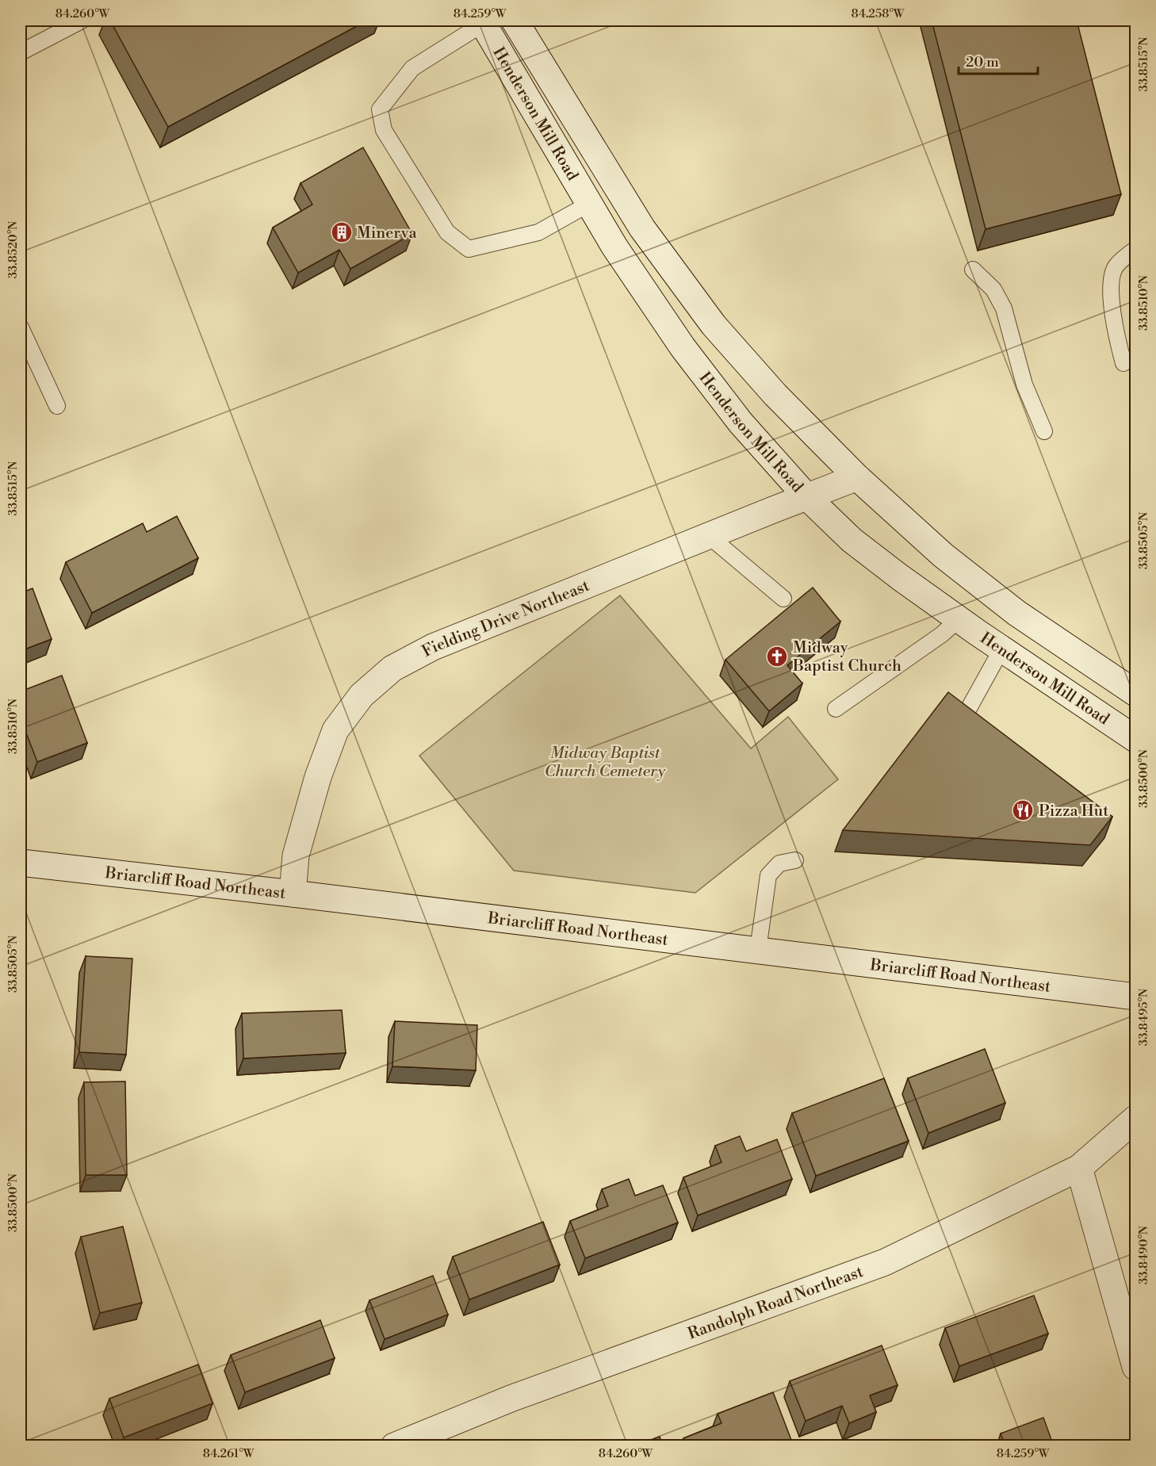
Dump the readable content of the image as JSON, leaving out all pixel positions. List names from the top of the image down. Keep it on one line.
{"streets":{"street":["Henderson Mill Road","Fielding Drive Northeast","Briarcliff Road Northeast","Randolph Road Northeast"]},"crossings":[["Henderson Mill Road","Fielding Drive Northeast"],["Fielding Drive Northeast","Briarcliff Road Northeast"]],"parks":["Midway Baptist Church Cemetery"],"places":{"building":["Minerva"],"church":["Midway Baptist Church"],"restaurant":["Pizza Hut"]},"scale_bar":"20 m","coordinates":["84.260°W","84.259°W","84.258°W","33.8515°N","33.8520°N","33.8510°N","33.8505°N","33.8500°N","33.8495°N","33.8490°N","84.261°W"]}
